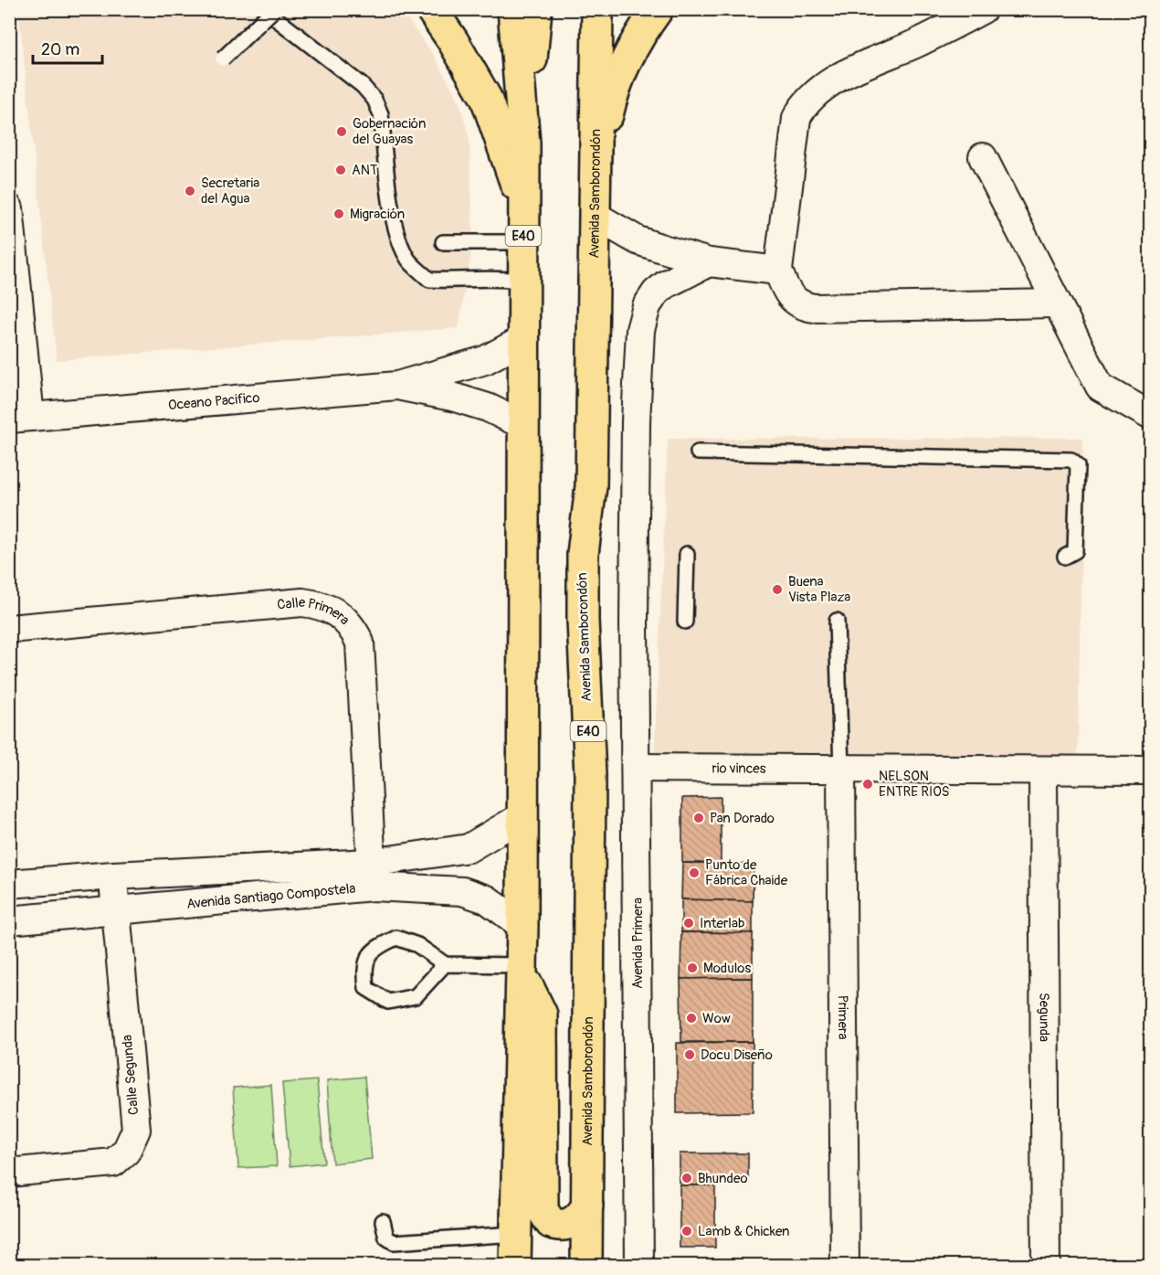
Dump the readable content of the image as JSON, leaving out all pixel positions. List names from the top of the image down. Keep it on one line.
{"streets":{"highway":["Avenida Samborondón","E40"],"street":["Oceano Pacifico","Calle Primera","rio vinces","Avenida Santiago Compostela","Avenida Primera","Primera","Segunda","Calle Segunda"]},"crossings":[["E40","Oceano Pacifico"],["E40","Avenida Santiago Compostela"],["Calle Primera","Avenida Santiago Compostela"],["rio vinces","Avenida Primera"],["rio vinces","Primera"],["rio vinces","Segunda"],["Avenida Santiago Compostela","Calle Segunda"]],"places":["Gobernación del Guayas","ANT","Secretaria del Agua","Migración","Buena Vista Plaza","NELSON ENTRE RIOS","Pan Dorado","Punto de Fábrica Chaide","Interlab","Modulos","Wow","Docu Diseño","Bhundeo","Lamb & Chicken"],"scale_bar":"20 m"}
